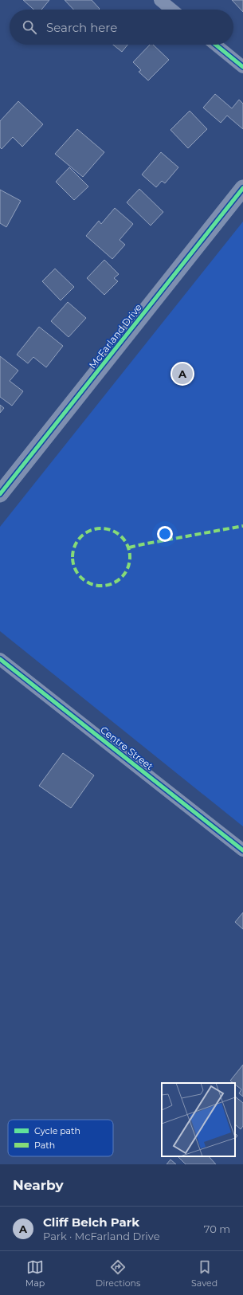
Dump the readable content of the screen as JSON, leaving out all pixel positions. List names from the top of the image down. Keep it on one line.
{"streets":{"street":["McFarland Drive","Centre Street"]},"legend":["Cycle path","Path"],"page":{"search":"Search here","pins":"A","heading":"Nearby","list":[{"mark":"A","name":"Cliff Belch Park","note":"Park · McFarland Drive","value":"70 m"}],"nav":["Map","Directions","Saved"]}}
